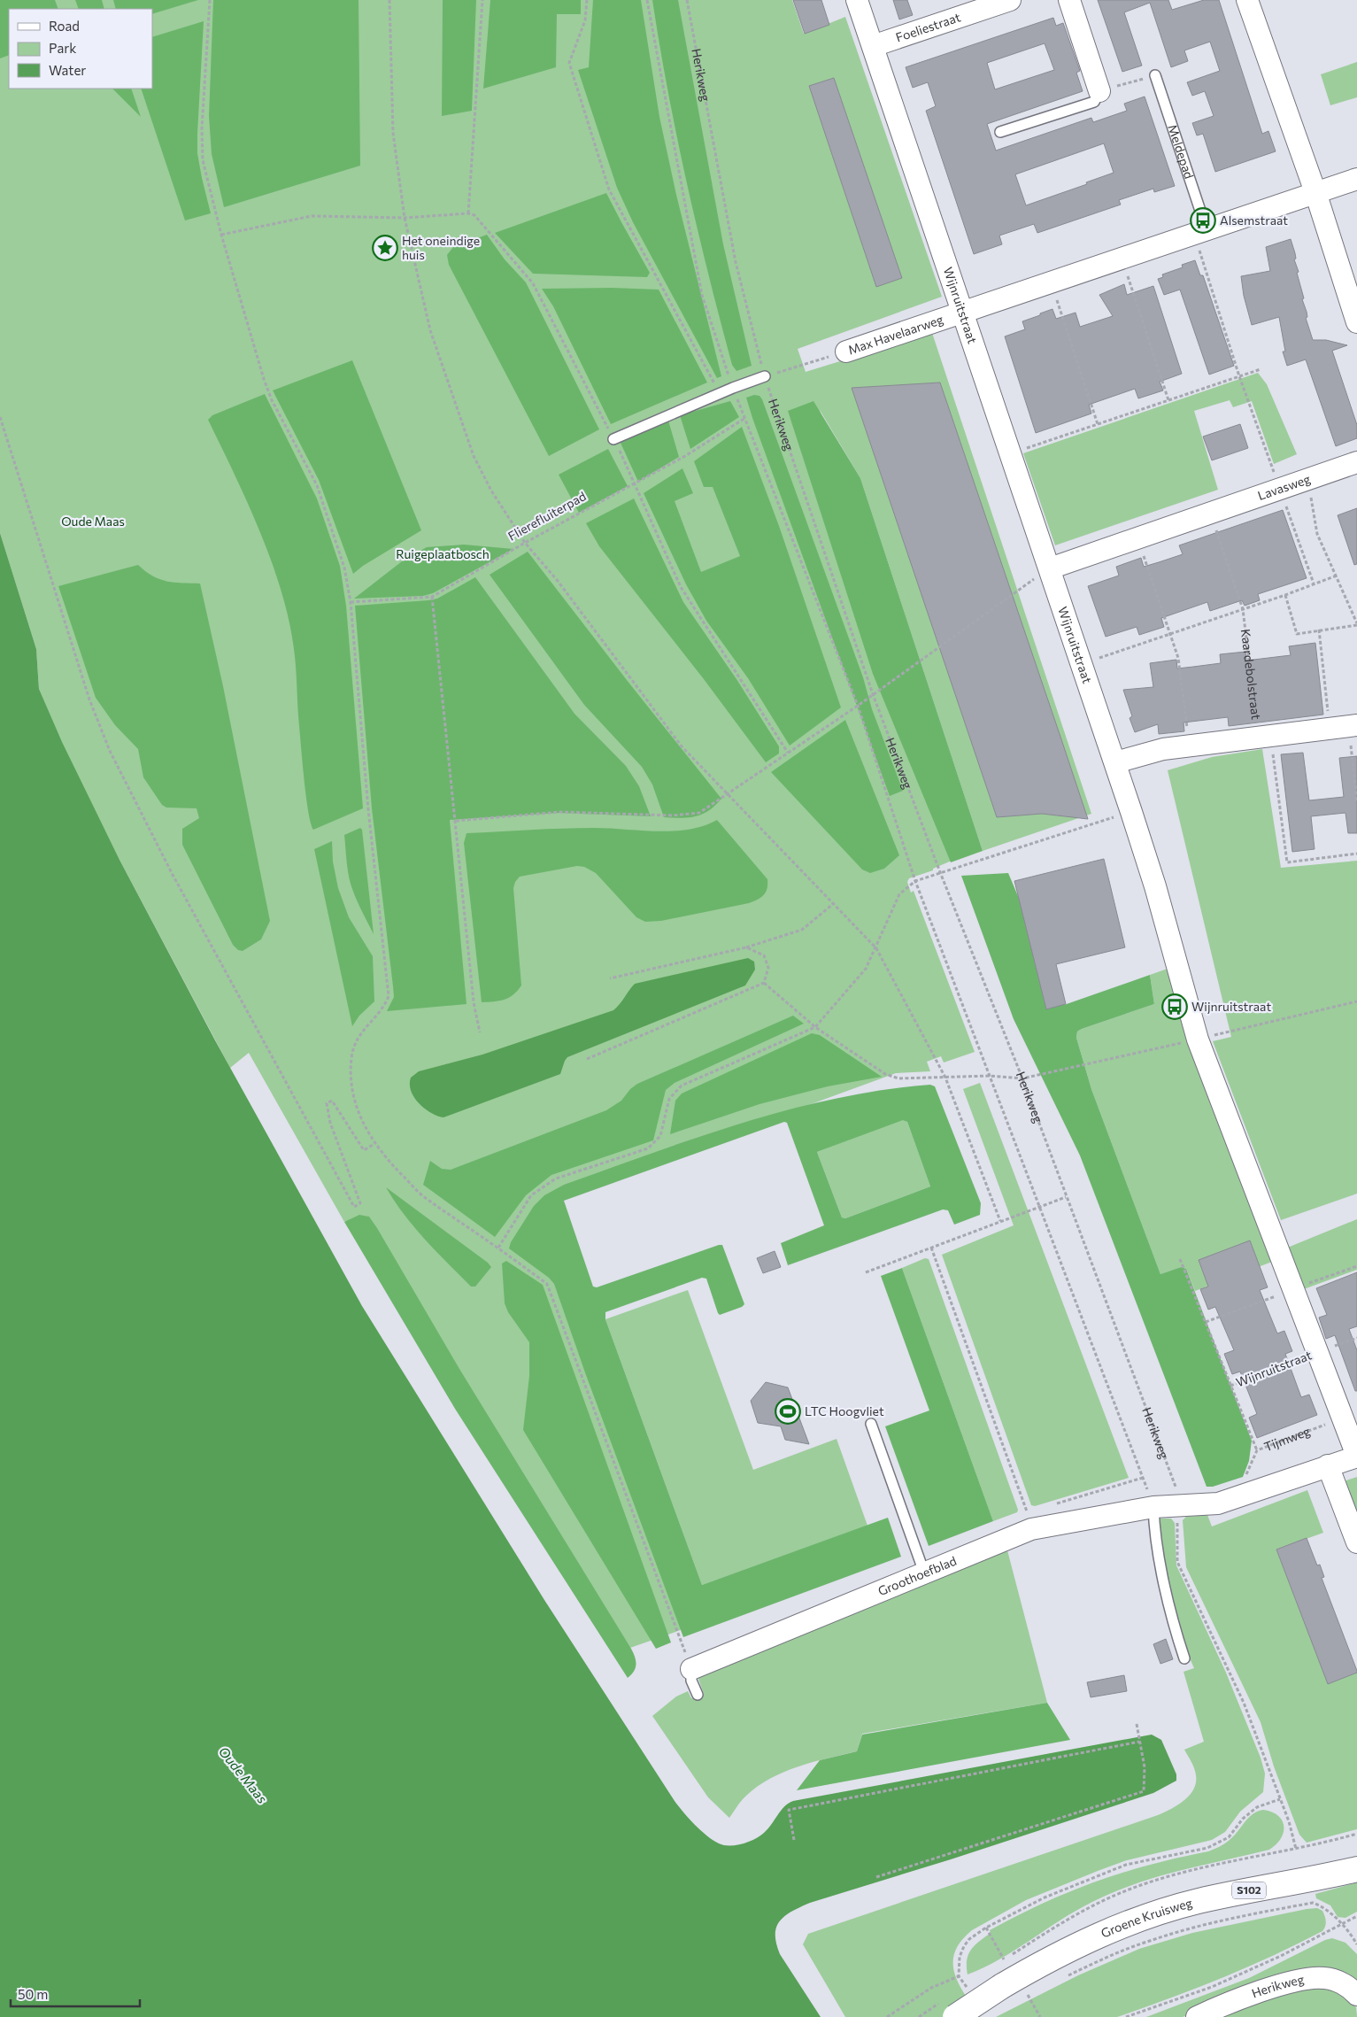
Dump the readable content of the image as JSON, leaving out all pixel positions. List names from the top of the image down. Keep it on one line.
{"streets":{"main road":["S102","Groene Kruisweg"],"street":["Foeliestraat","Herikweg","Wijnruitstraat","Max Havelaarweg","Lavasweg","Groothoefblad"],"lane":["Meldepad"],"path":["Flierefluiterpad","Kaardebolstraat","Tijmweg"]},"crossings":[["Foeliestraat","Wijnruitstraat"],["Herikweg","Max Havelaarweg"],["Herikweg","Groothoefblad"],["Meldepad","Max Havelaarweg"],["Wijnruitstraat","Max Havelaarweg"],["Wijnruitstraat","Lavasweg"],["Wijnruitstraat","Tijmweg"]],"water":["Oude Maas"],"parks":["Oude Maas","Ruigeplaatbosch"],"places":{"bus stop":["Alsemstraat","Wijnruitstraat"],"place":["Het oneindige huis"],"sports":["LTC Hoogvliet"]},"legend":["Road","Park","Water"],"scale_bar":"50 m"}
